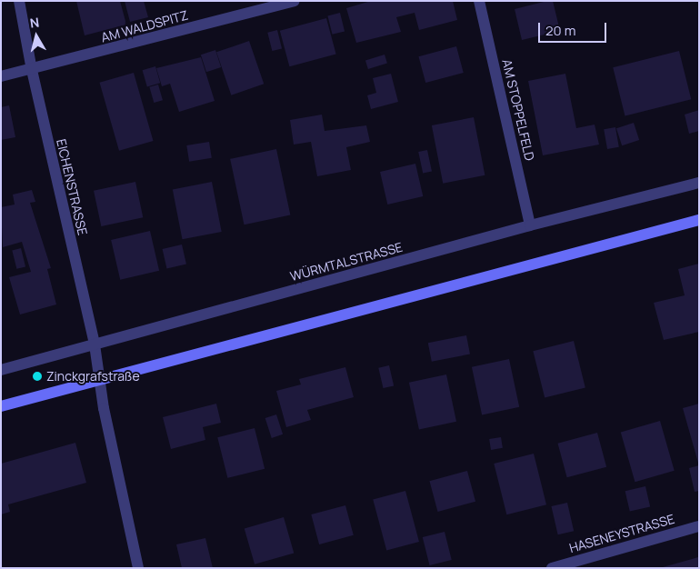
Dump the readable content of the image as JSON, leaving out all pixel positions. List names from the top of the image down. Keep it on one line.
{"streets":{"street":["AM WALDSPITZ","AM STOPPELFELD","EICHENSTRASSE","WÜRMTALSTRASSE","HASENEYSTRASSE"]},"crossings":[["AM WALDSPITZ","EICHENSTRASSE"],["AM STOPPELFELD","WÜRMTALSTRASSE"],["EICHENSTRASSE","WÜRMTALSTRASSE"]],"places":["Zinckgrafstraße"],"scale_bar":"20 m","north":"top"}
